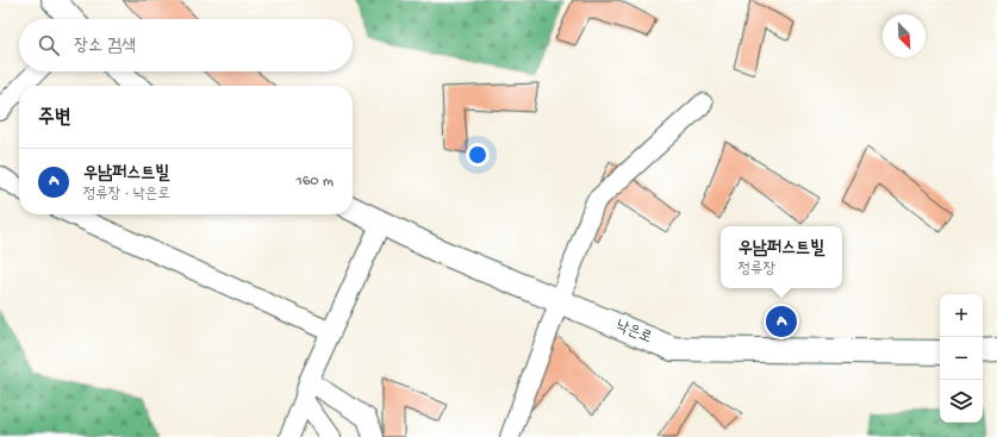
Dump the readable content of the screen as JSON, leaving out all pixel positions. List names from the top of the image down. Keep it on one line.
{"streets":{"main road":["낙은로"]},"north":"bottom right","page":{"search":"장소 검색","heading":"주변","list":[{"mark":"A","name":"우남퍼스트빌","note":"정류장 · 낙은로","value":"160 m"}],"popup":["우남퍼스트빌","정류장"],"map_buttons":["+","−"],"pins":"A"}}
